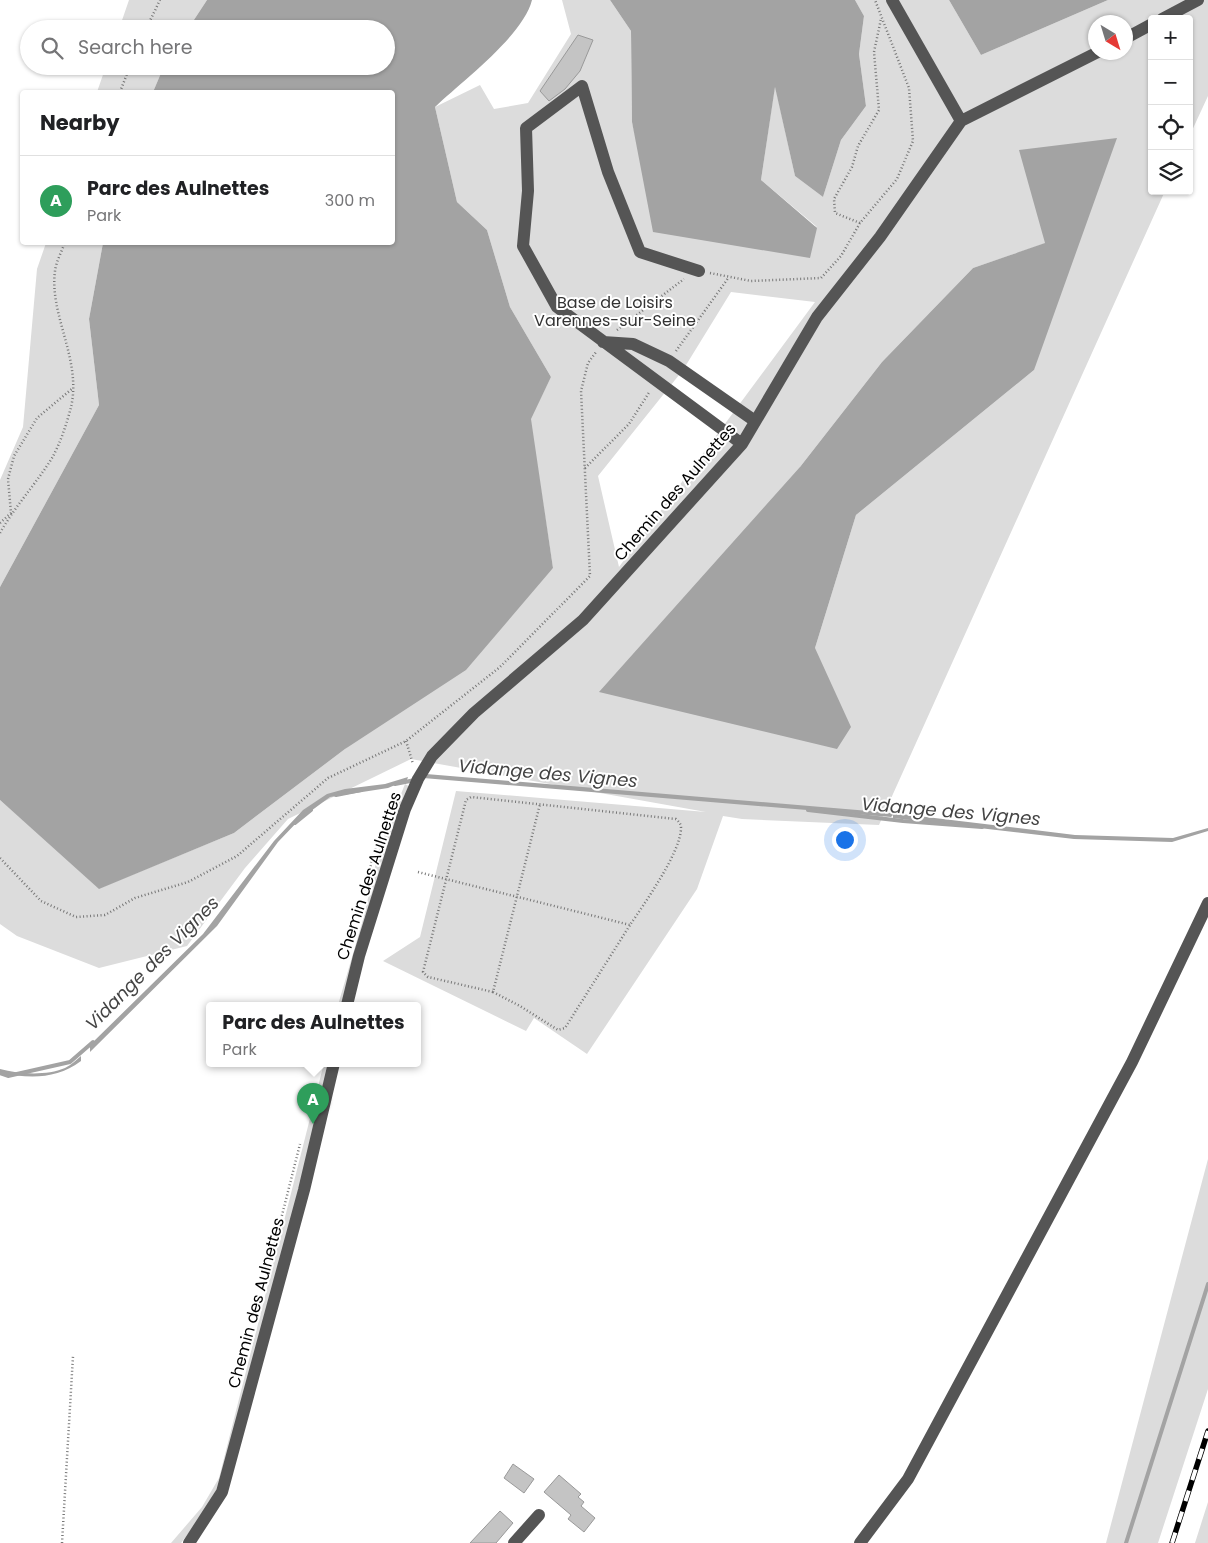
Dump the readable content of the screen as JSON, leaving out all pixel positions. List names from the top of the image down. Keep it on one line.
{"streets":{"street":["Chemin des Aulnettes"]},"water":["Vidange des Vignes"],"parks":["Base de Loisirs Varennes-sur-Seine"],"north":"bottom right","page":{"map_buttons":["+","−"],"search":"Search here","heading":"Nearby","list":[{"mark":"A","name":"Parc des Aulnettes","note":"Park","value":"300 m"}],"popup":["Parc des Aulnettes","Park"],"pins":"A"}}
